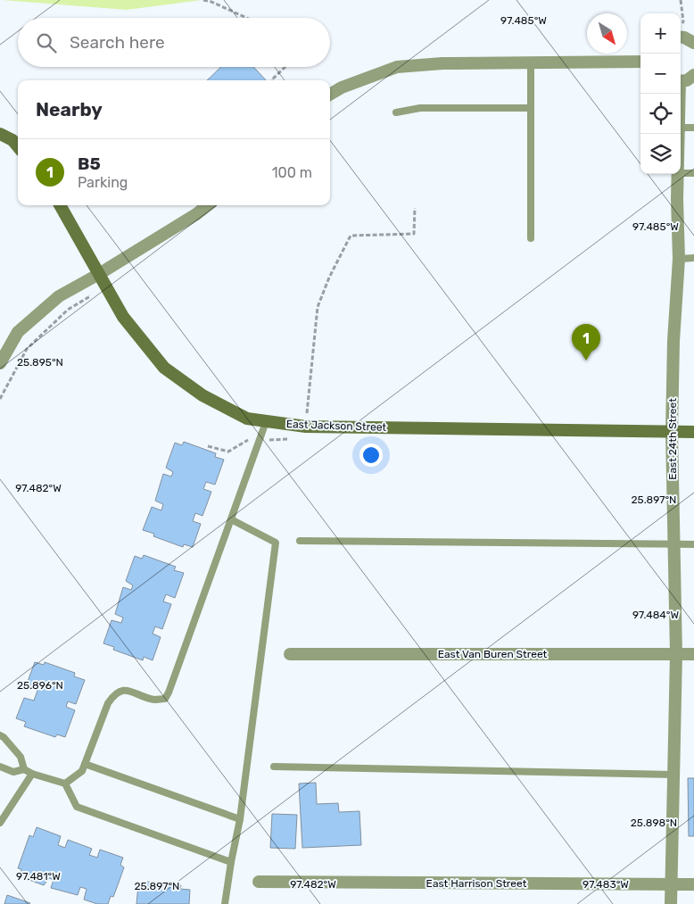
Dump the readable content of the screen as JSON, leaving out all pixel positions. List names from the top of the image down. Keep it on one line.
{"streets":{"main road":["East Jackson Street"],"street":["East 24th Street","East Van Buren Street","East Harrison Street"]},"crossings":[["East Jackson Street","East 24th Street"],["East 24th Street","East Van Buren Street"],["East 24th Street","East Harrison Street"]],"north":"bottom right","page":{"map_buttons":["+","−"],"search":"Search here","heading":"Nearby","list":[{"mark":"1","name":"B5","note":"Parking","value":"100 m"}],"pins":"1"},"coordinates":["97.485°W","25.895°N","97.482°W","25.897°N","97.484°W","25.896°N","25.898°N","97.481°W","97.483°W"]}
